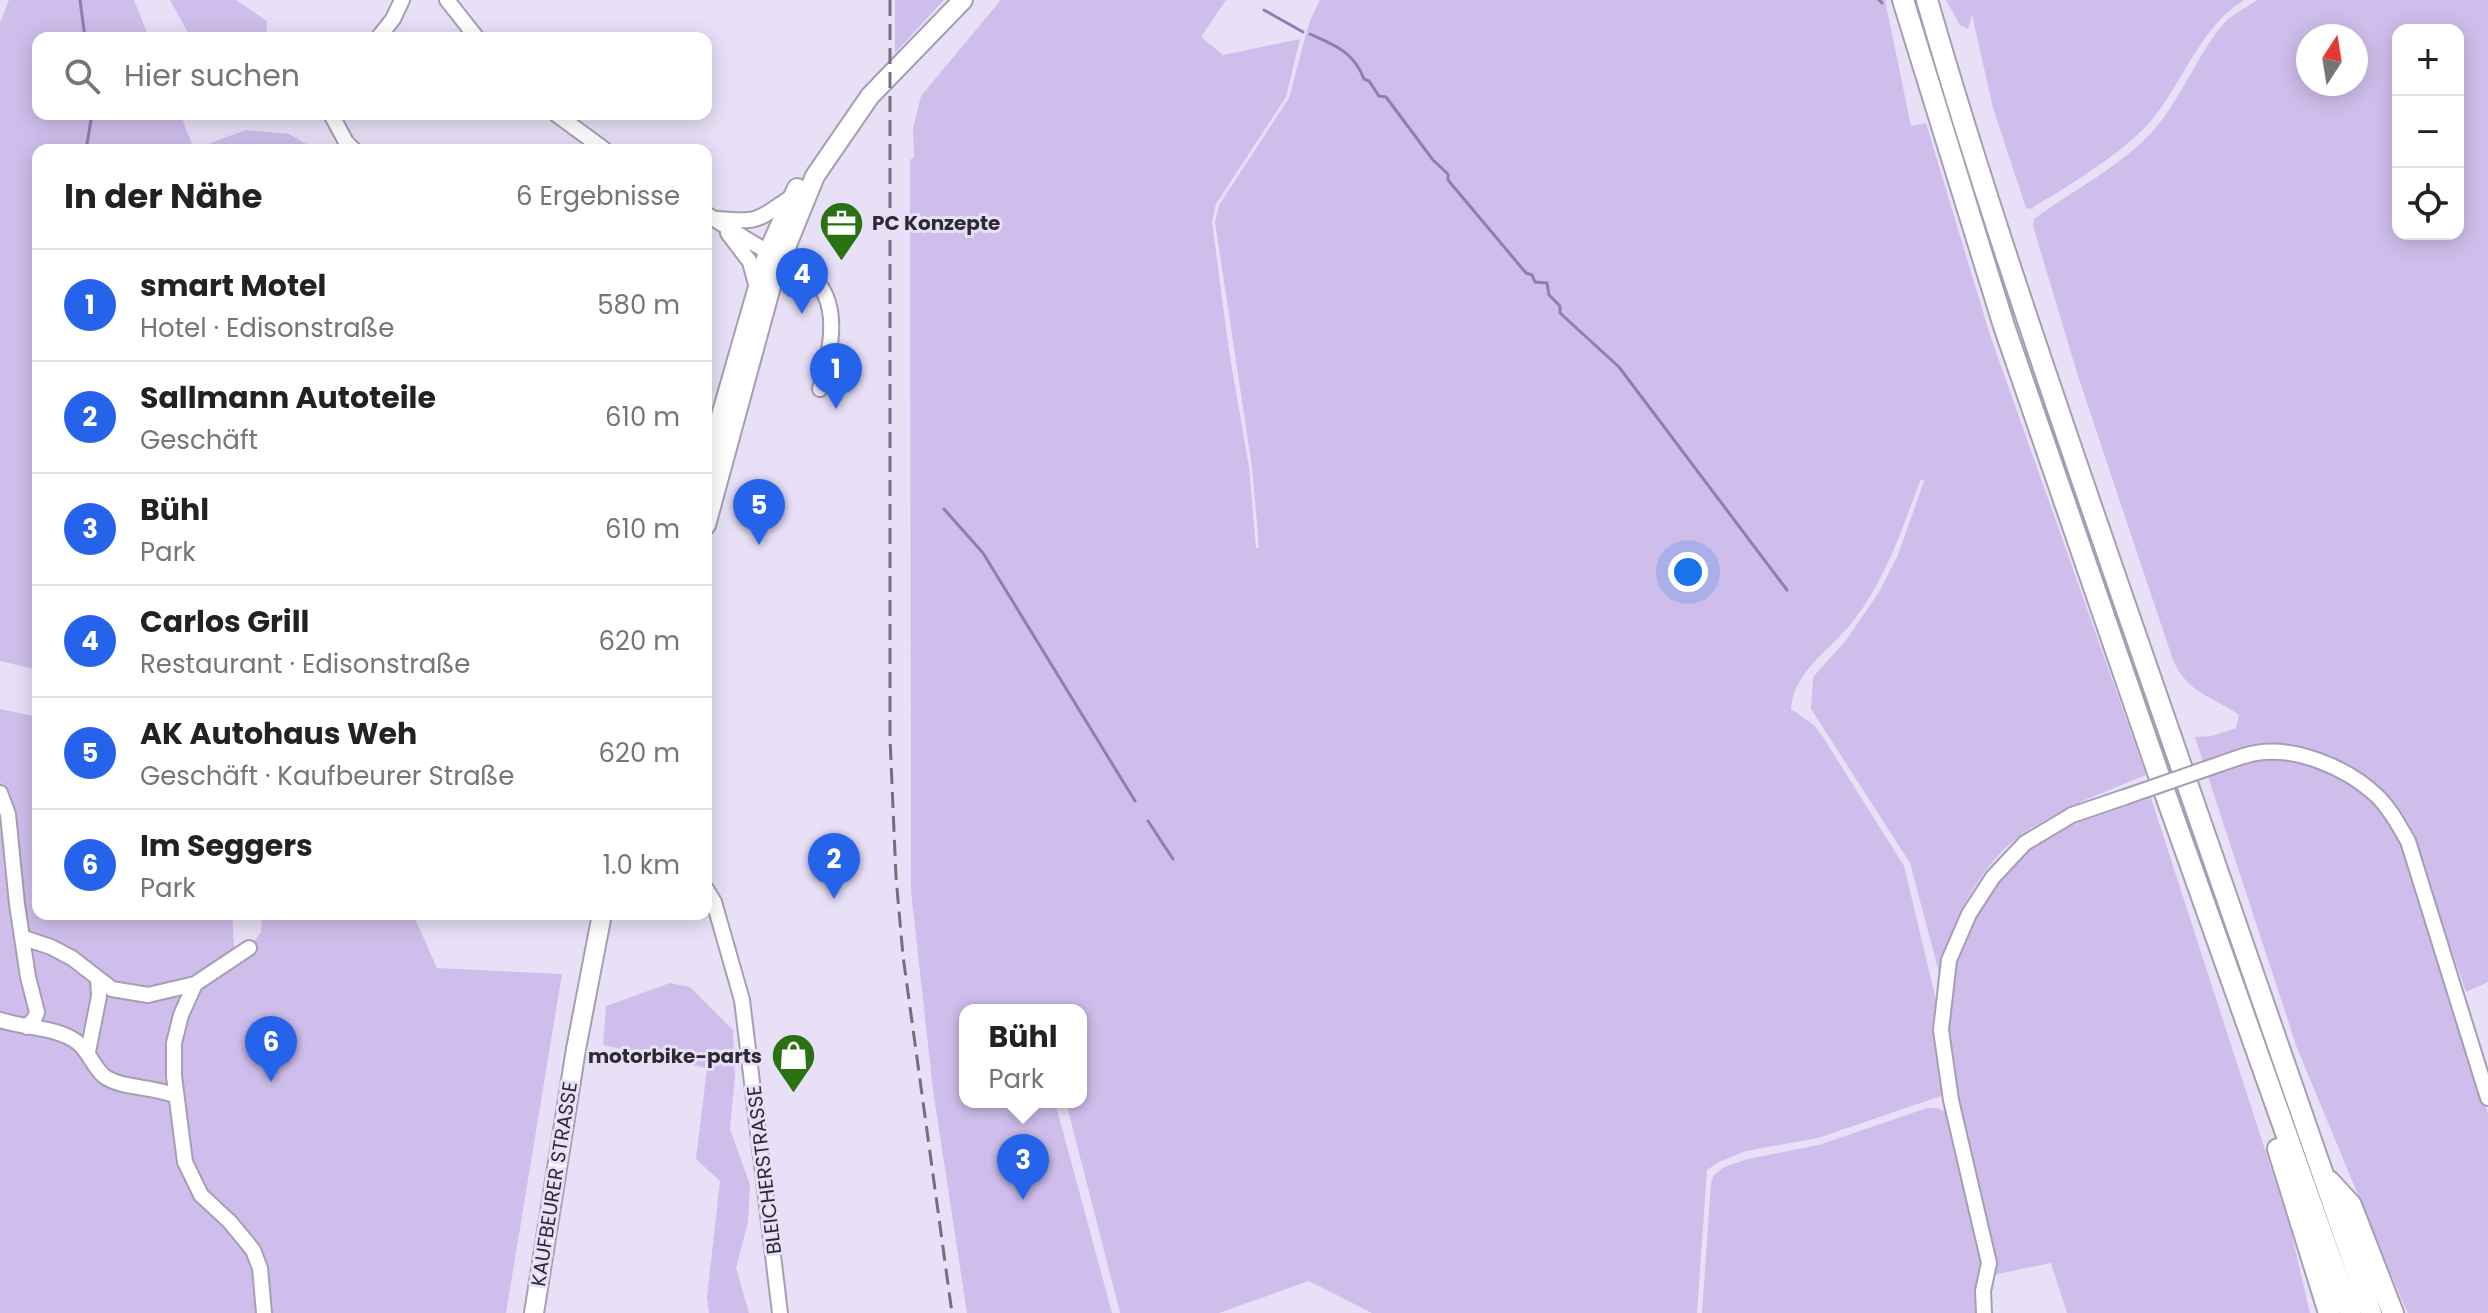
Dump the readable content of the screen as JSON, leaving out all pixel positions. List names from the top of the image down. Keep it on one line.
{"streets":{"main road":["KAUFBEURER STRASSE"],"street":["BLEICHERSTRASSE"]},"places":{"office":["PC Konzepte"],"shop":["motorbike-parts"]},"north":"top","page":{"map_buttons":["+","−"],"search":"Hier suchen","heading":["In der Nähe","6 Ergebnisse"],"pins":["4","1","5","2","6","3"],"list":[{"mark":"1","name":"smart Motel","note":"Hotel · Edisonstraße","value":"580 m"},{"mark":"2","name":"Sallmann Autoteile","note":"Geschäft","value":"610 m"},{"mark":"3","name":"Bühl","note":"Park","value":"610 m"},{"mark":"4","name":"Carlos Grill","note":"Restaurant · Edisonstraße","value":"620 m"},{"mark":"5","name":"AK Autohaus Weh","note":"Geschäft · Kaufbeurer Straße","value":"620 m"},{"mark":"6","name":"Im Seggers","note":"Park","value":"1.0 km"}],"popup":["Bühl","Park"]}}
